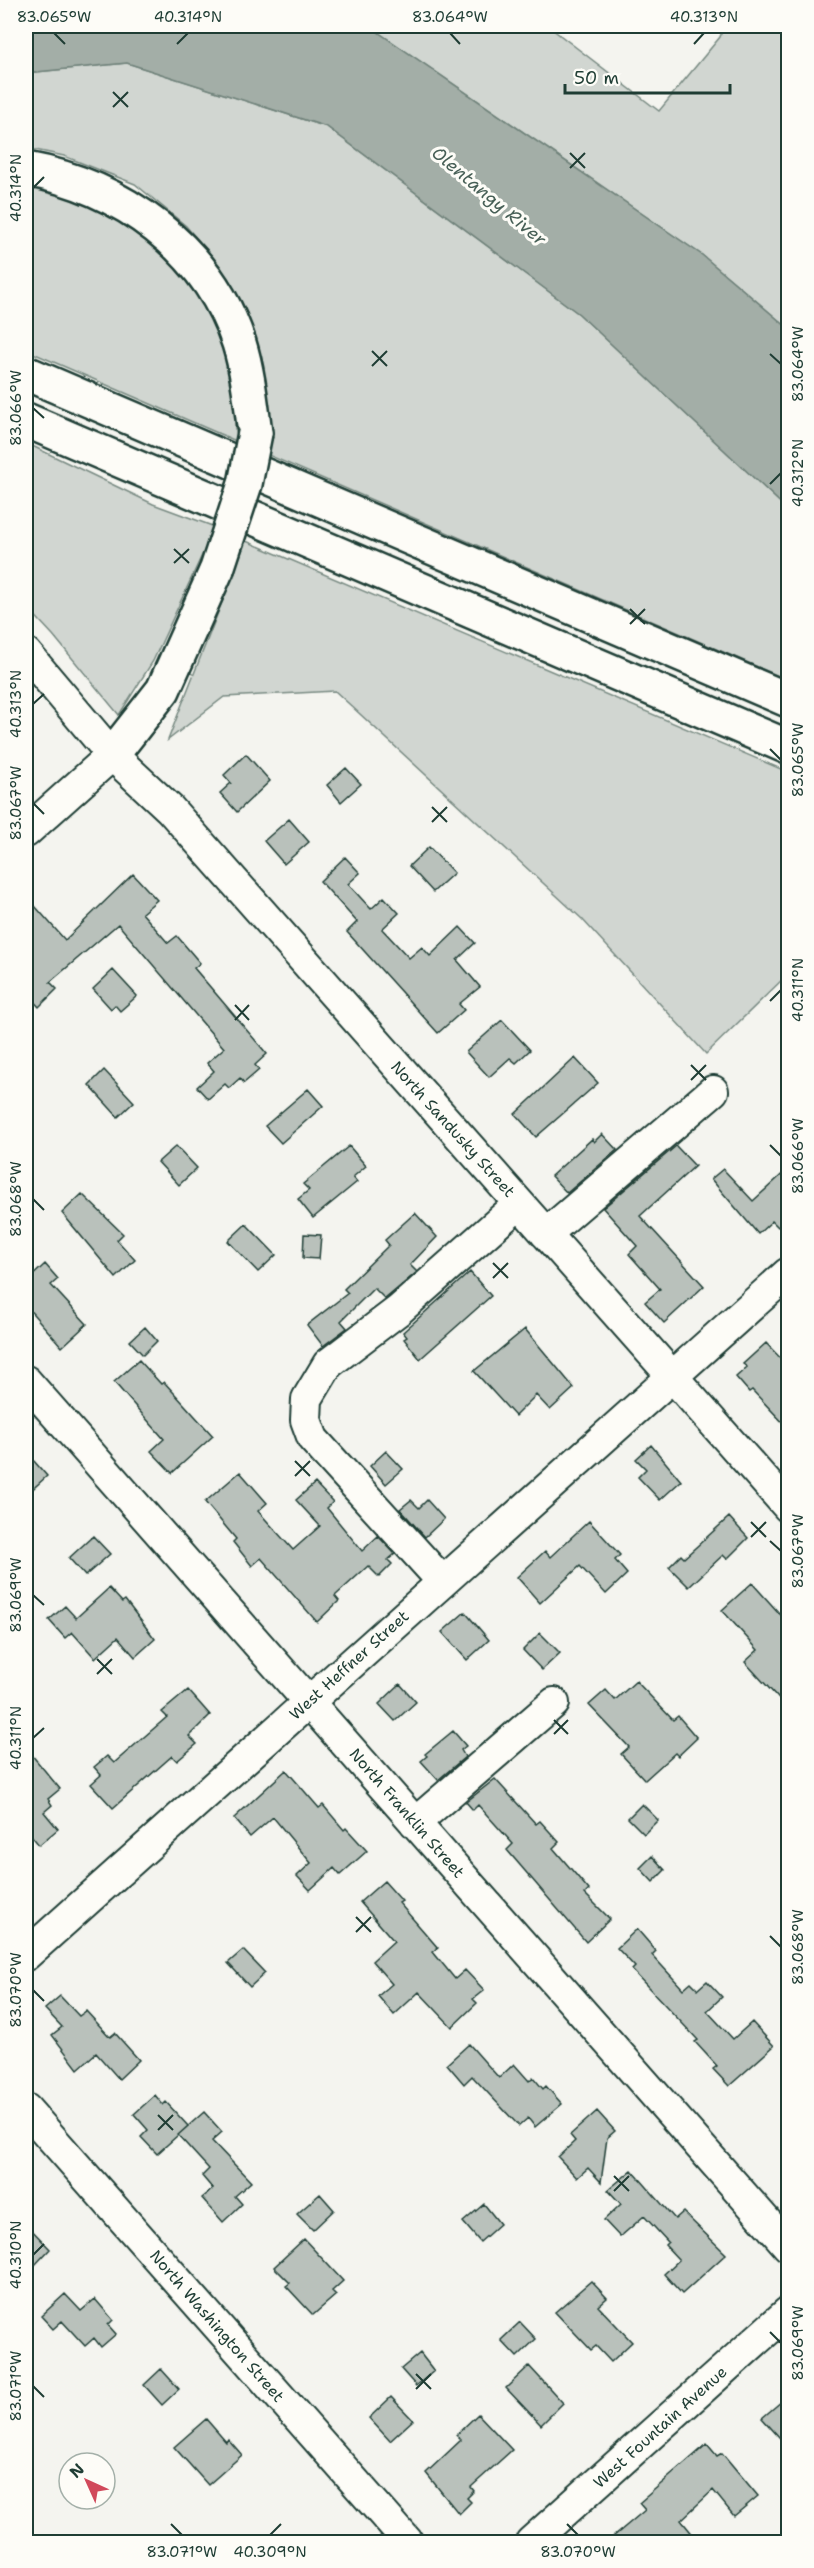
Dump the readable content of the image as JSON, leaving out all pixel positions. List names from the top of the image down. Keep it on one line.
{"streets":{"street":["North Sandusky Street","West Heffner Street","North Franklin Street","North Washington Street","West Fountain Avenue"]},"crossings":[["North Sandusky Street","West Heffner Street"],["West Heffner Street","North Franklin Street"]],"water":["Olentangy River"],"scale_bar":"50 m","north":"top left","coordinates":["83.065°W","40.314°N","83.064°W","40.313°N","83.066°W","40.312°N","83.067°W","40.311°N","83.068°W","83.069°W","83.070°W","40.310°N","83.071°W","40.309°N"]}
